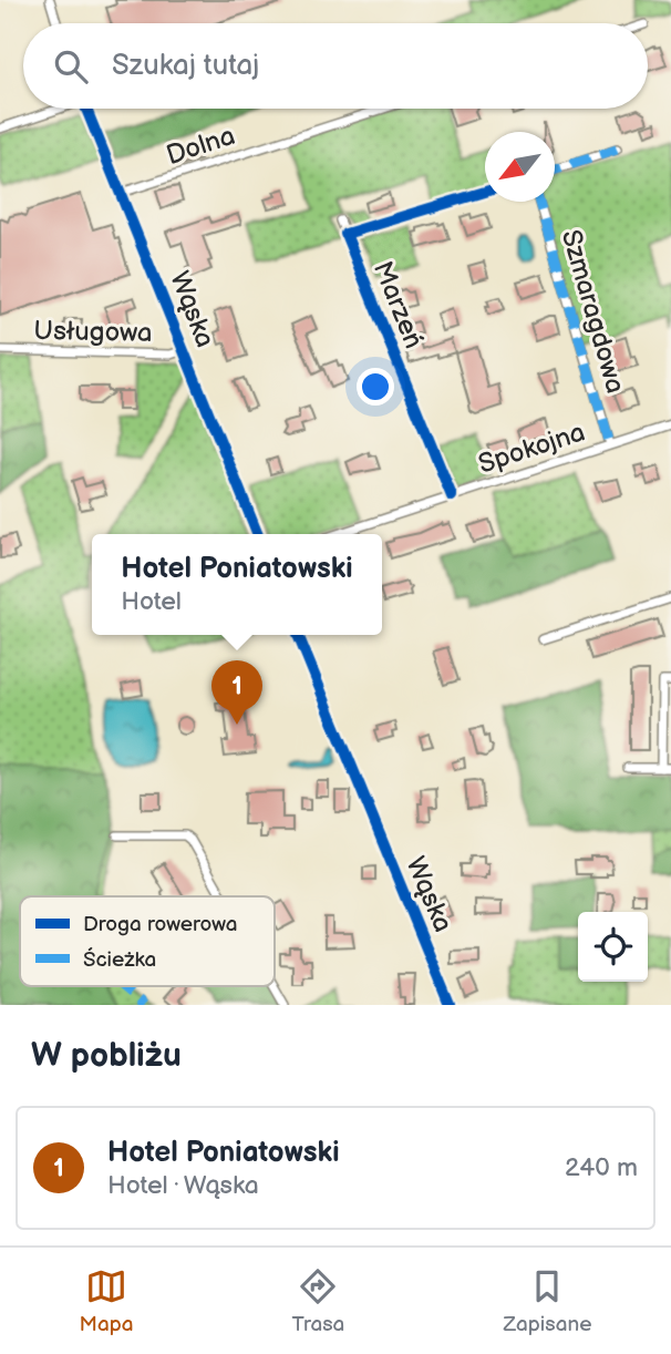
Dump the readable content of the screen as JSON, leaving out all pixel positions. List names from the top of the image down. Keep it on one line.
{"streets":{"street":["Dolna","Marzeń","Wąska","Szmaragdowa","Usługowa","Spokojna"]},"crossings":[["Dolna","Wąska"],["Marzeń","Spokojna"],["Wąska","Usługowa"],["Szmaragdowa","Spokojna"]],"legend":["Droga rowerowa","Ścieżka"],"north":"bottom left","page":{"search":"Szukaj tutaj","popup":["Hotel Poniatowski","Hotel"],"pins":"1","heading":"W pobliżu","list":[{"mark":"1","name":"Hotel Poniatowski","note":"Hotel · Wąska","value":"240 m"}],"nav":["Mapa","Trasa","Zapisane"]}}
